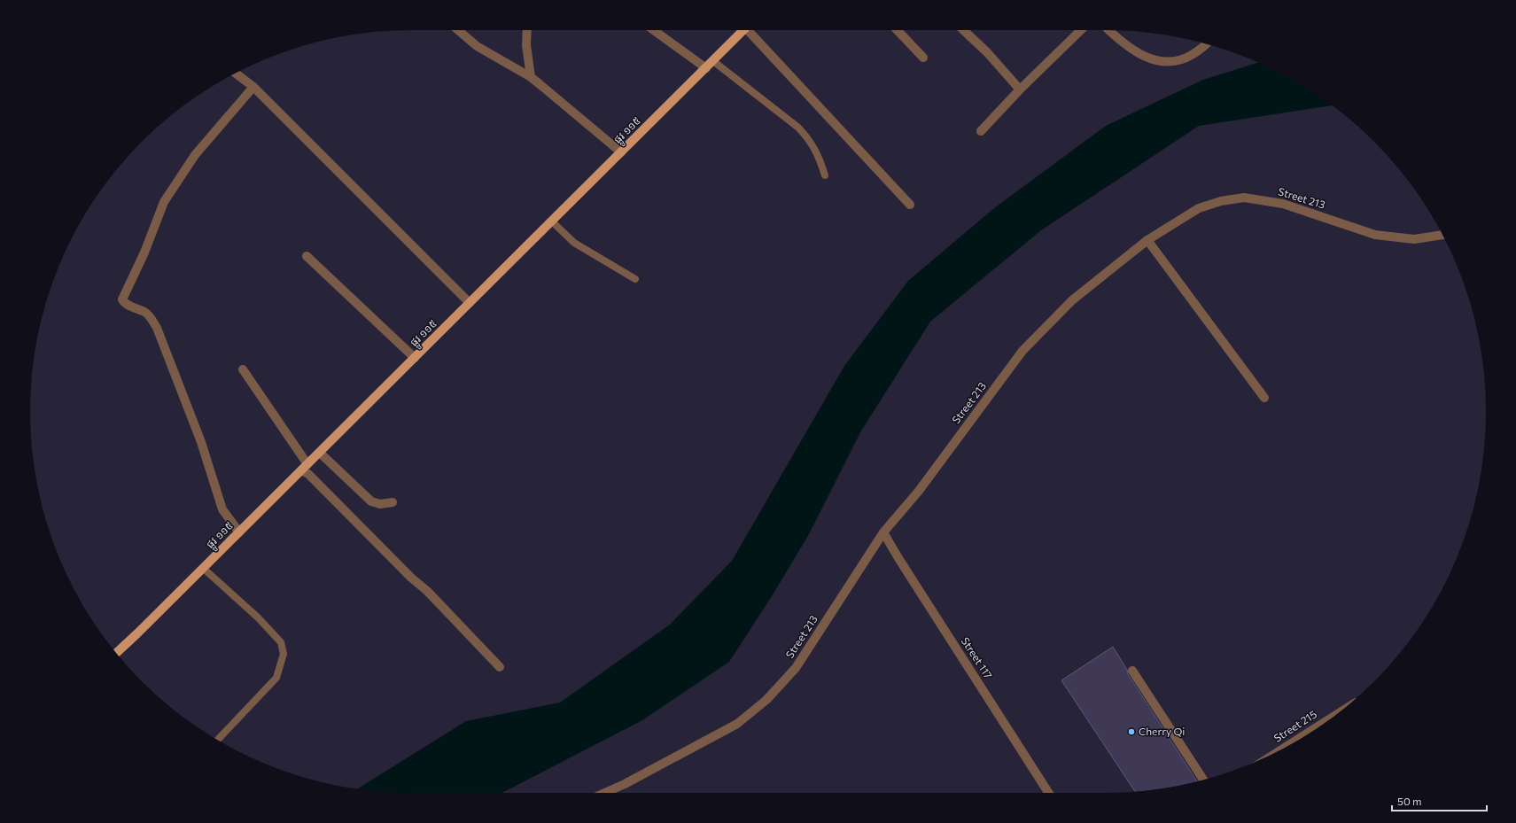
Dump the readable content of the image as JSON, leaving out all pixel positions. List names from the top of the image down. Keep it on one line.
{"streets":{"main road":["ផ្លូវ ១១៥"],"street":["Street 213","Street 117","Street 215"]},"crossings":[["Street 213","Street 117"]],"places":["Cherry Qi"],"scale_bar":"50 m"}
